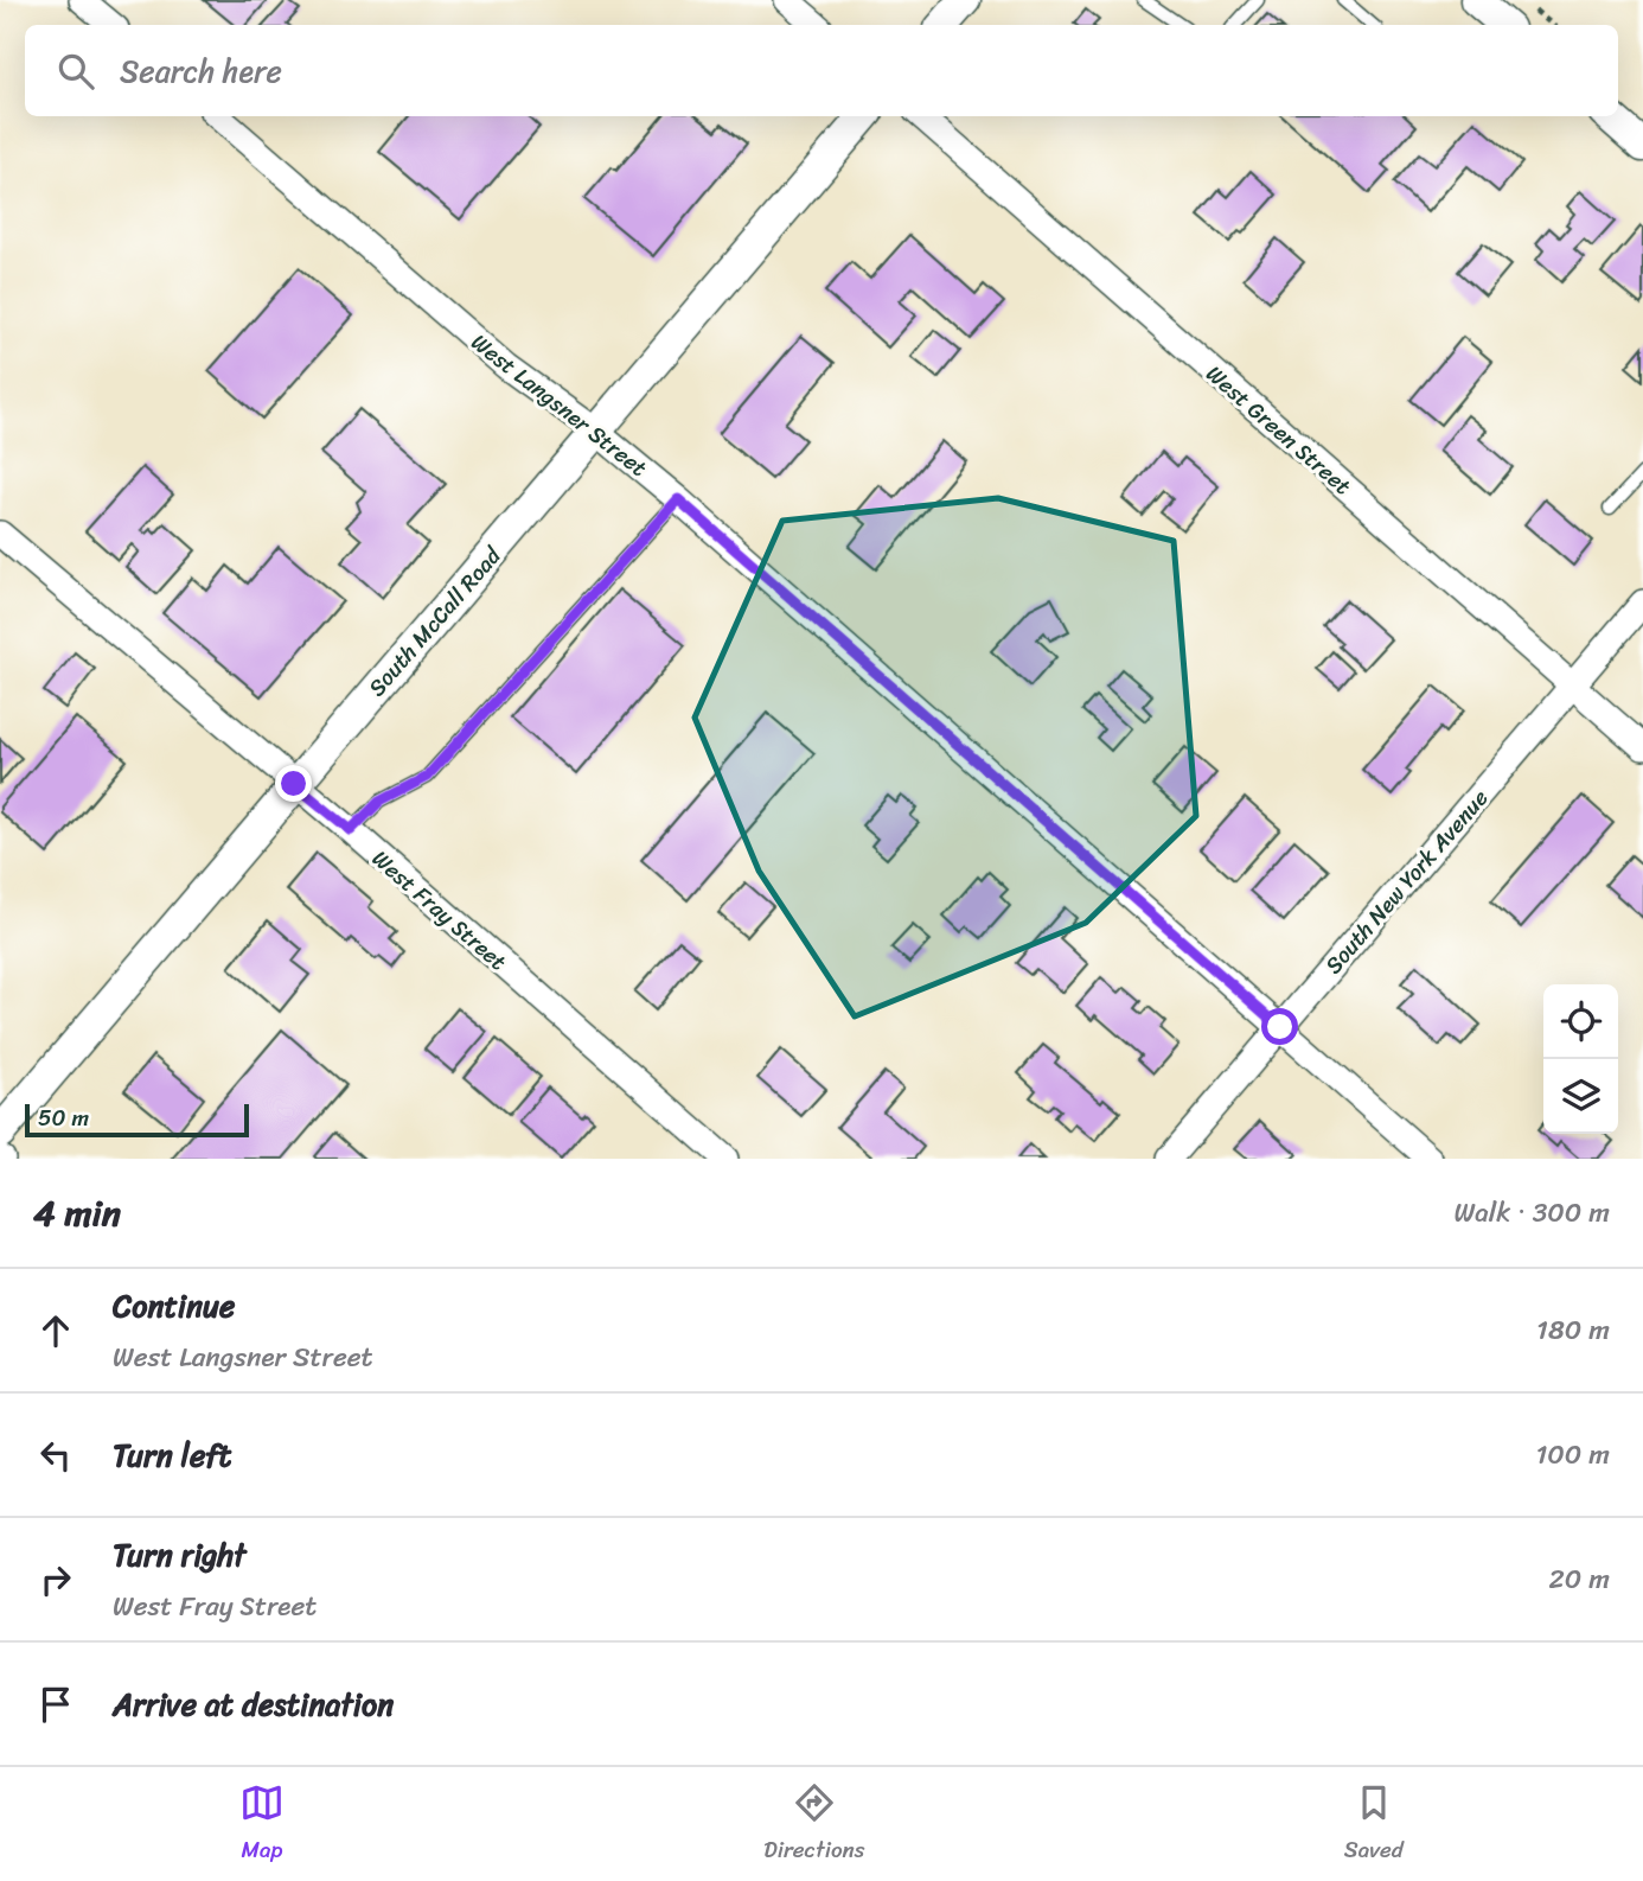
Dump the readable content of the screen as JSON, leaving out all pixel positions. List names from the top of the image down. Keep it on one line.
{"streets":{"street":["West Langsner Street","West Green Street","South McCall Road","South New York Avenue","West Fray Street"]},"crossings":[["West Langsner Street","South McCall Road"],["West Langsner Street","South New York Avenue"],["West Green Street","South New York Avenue"],["South McCall Road","West Fray Street"]],"scale_bar":"50 m","page":{"search":"Search here","scale":"50 m","heading":["4 min","Walk · 300 m"],"list":[["Continue","West Langsner Street","180 m"],["Turn left","100 m"],["Turn right","West Fray Street","20 m"],"Arrive at destination"],"nav":["Map","Directions","Saved"]}}
